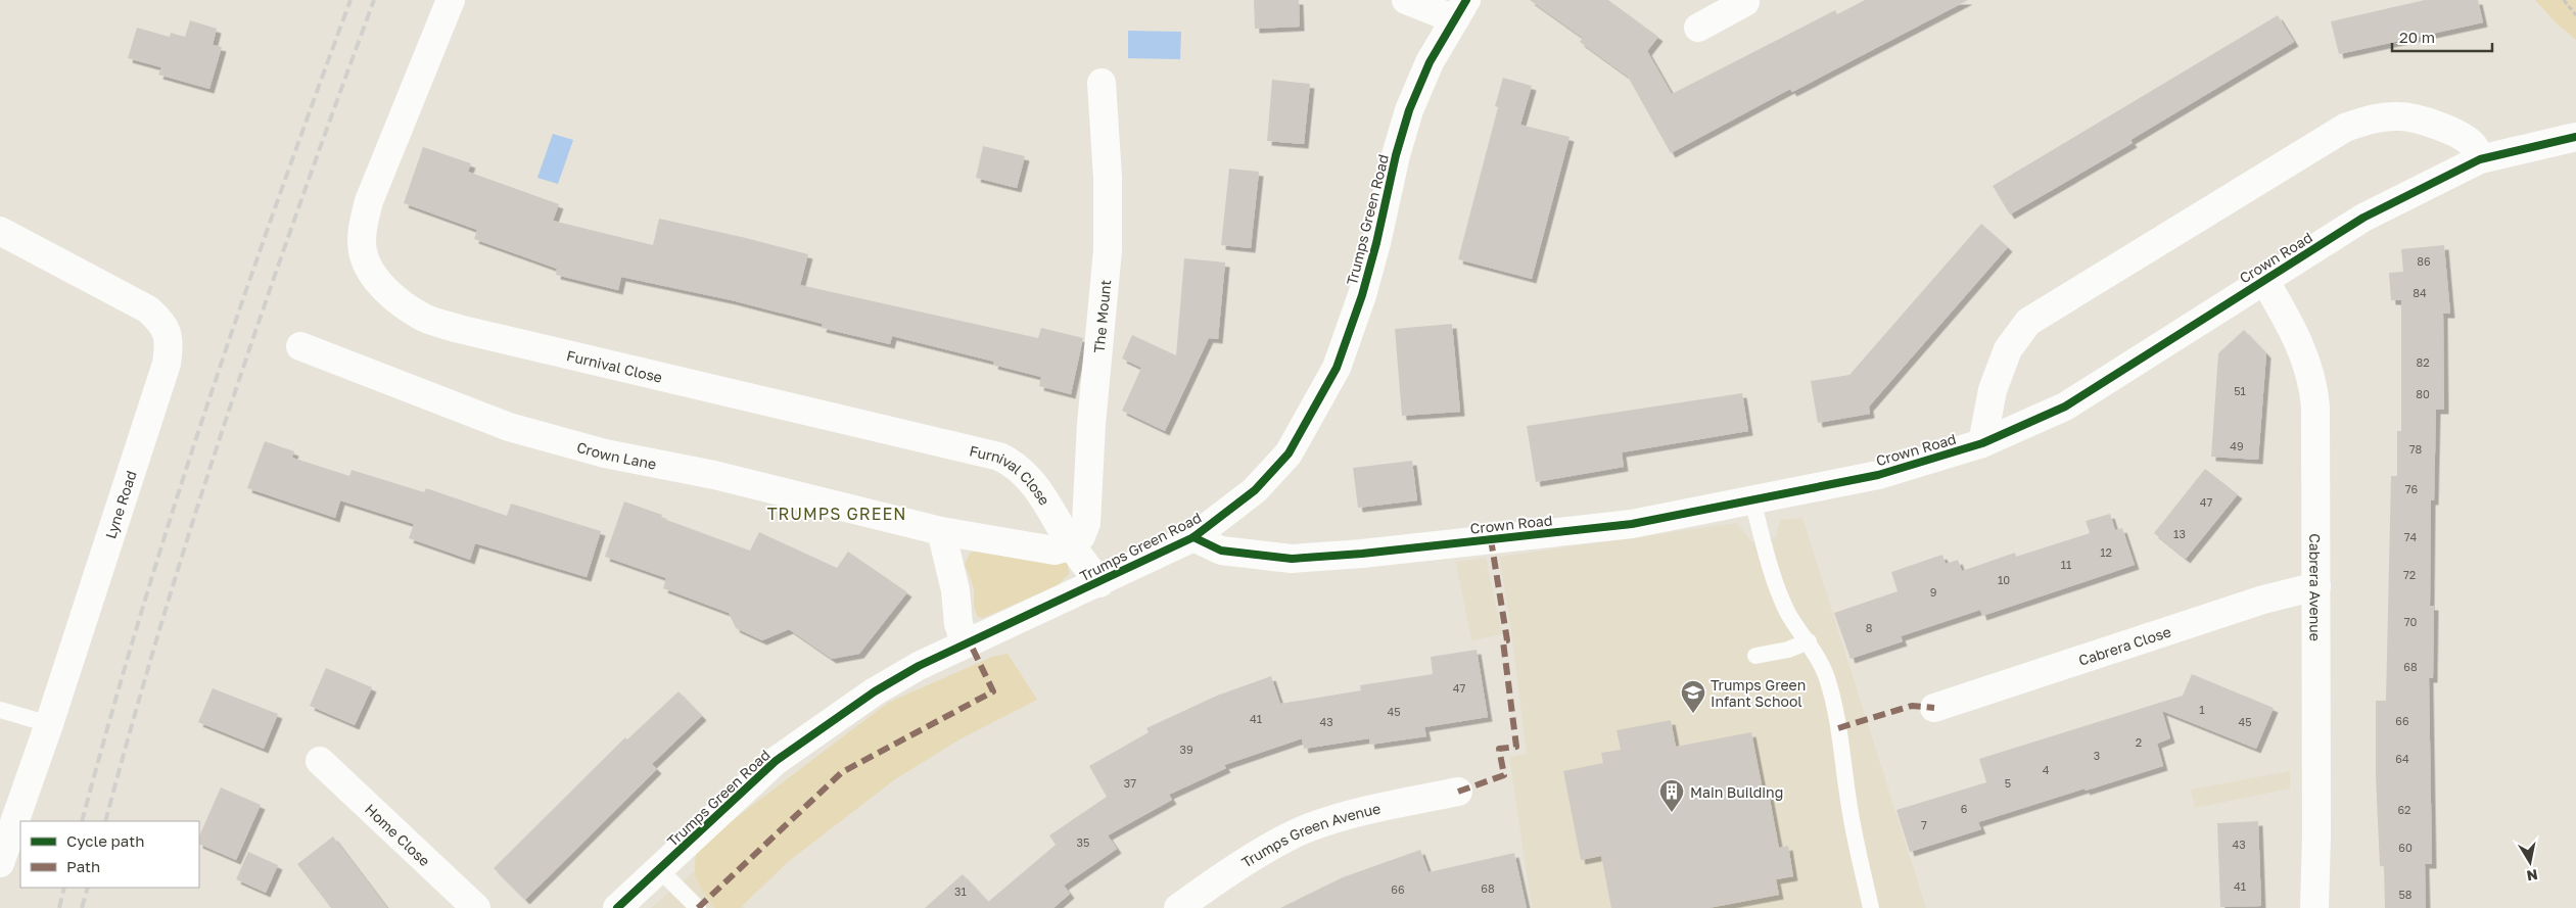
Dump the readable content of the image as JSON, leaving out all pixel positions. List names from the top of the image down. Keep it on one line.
{"streets":{"street":["Trumps Green Road","Crown Road","The Mount","Furnival Close","Crown Lane","Lyne Road","Cabrera Avenue","Cabrera Close","Home Close","Trumps Green Avenue"]},"crossings":[["Trumps Green Road","Crown Road"],["Trumps Green Road","Furnival Close"],["Crown Road","Cabrera Avenue"],["The Mount","Furnival Close"],["The Mount","Crown Lane"],["Furnival Close","Crown Lane"],["Cabrera Avenue","Cabrera Close"]],"districts":["TRUMPS GREEN"],"places":{"school or university":["Trumps Green Infant School"],"building":["Main Building"]},"house_numbers":["86","84","82","51","80","49","78","76","47","13","74","12","11","72","10","9","70","8","68","47","1","45","41","66","43","45","2","39","3","64","4","37","5","6","62","7","35","43","60","41","68","66","31","58"],"legend":["Cycle path","Path"],"scale_bar":"20 m","north":"bottom"}
